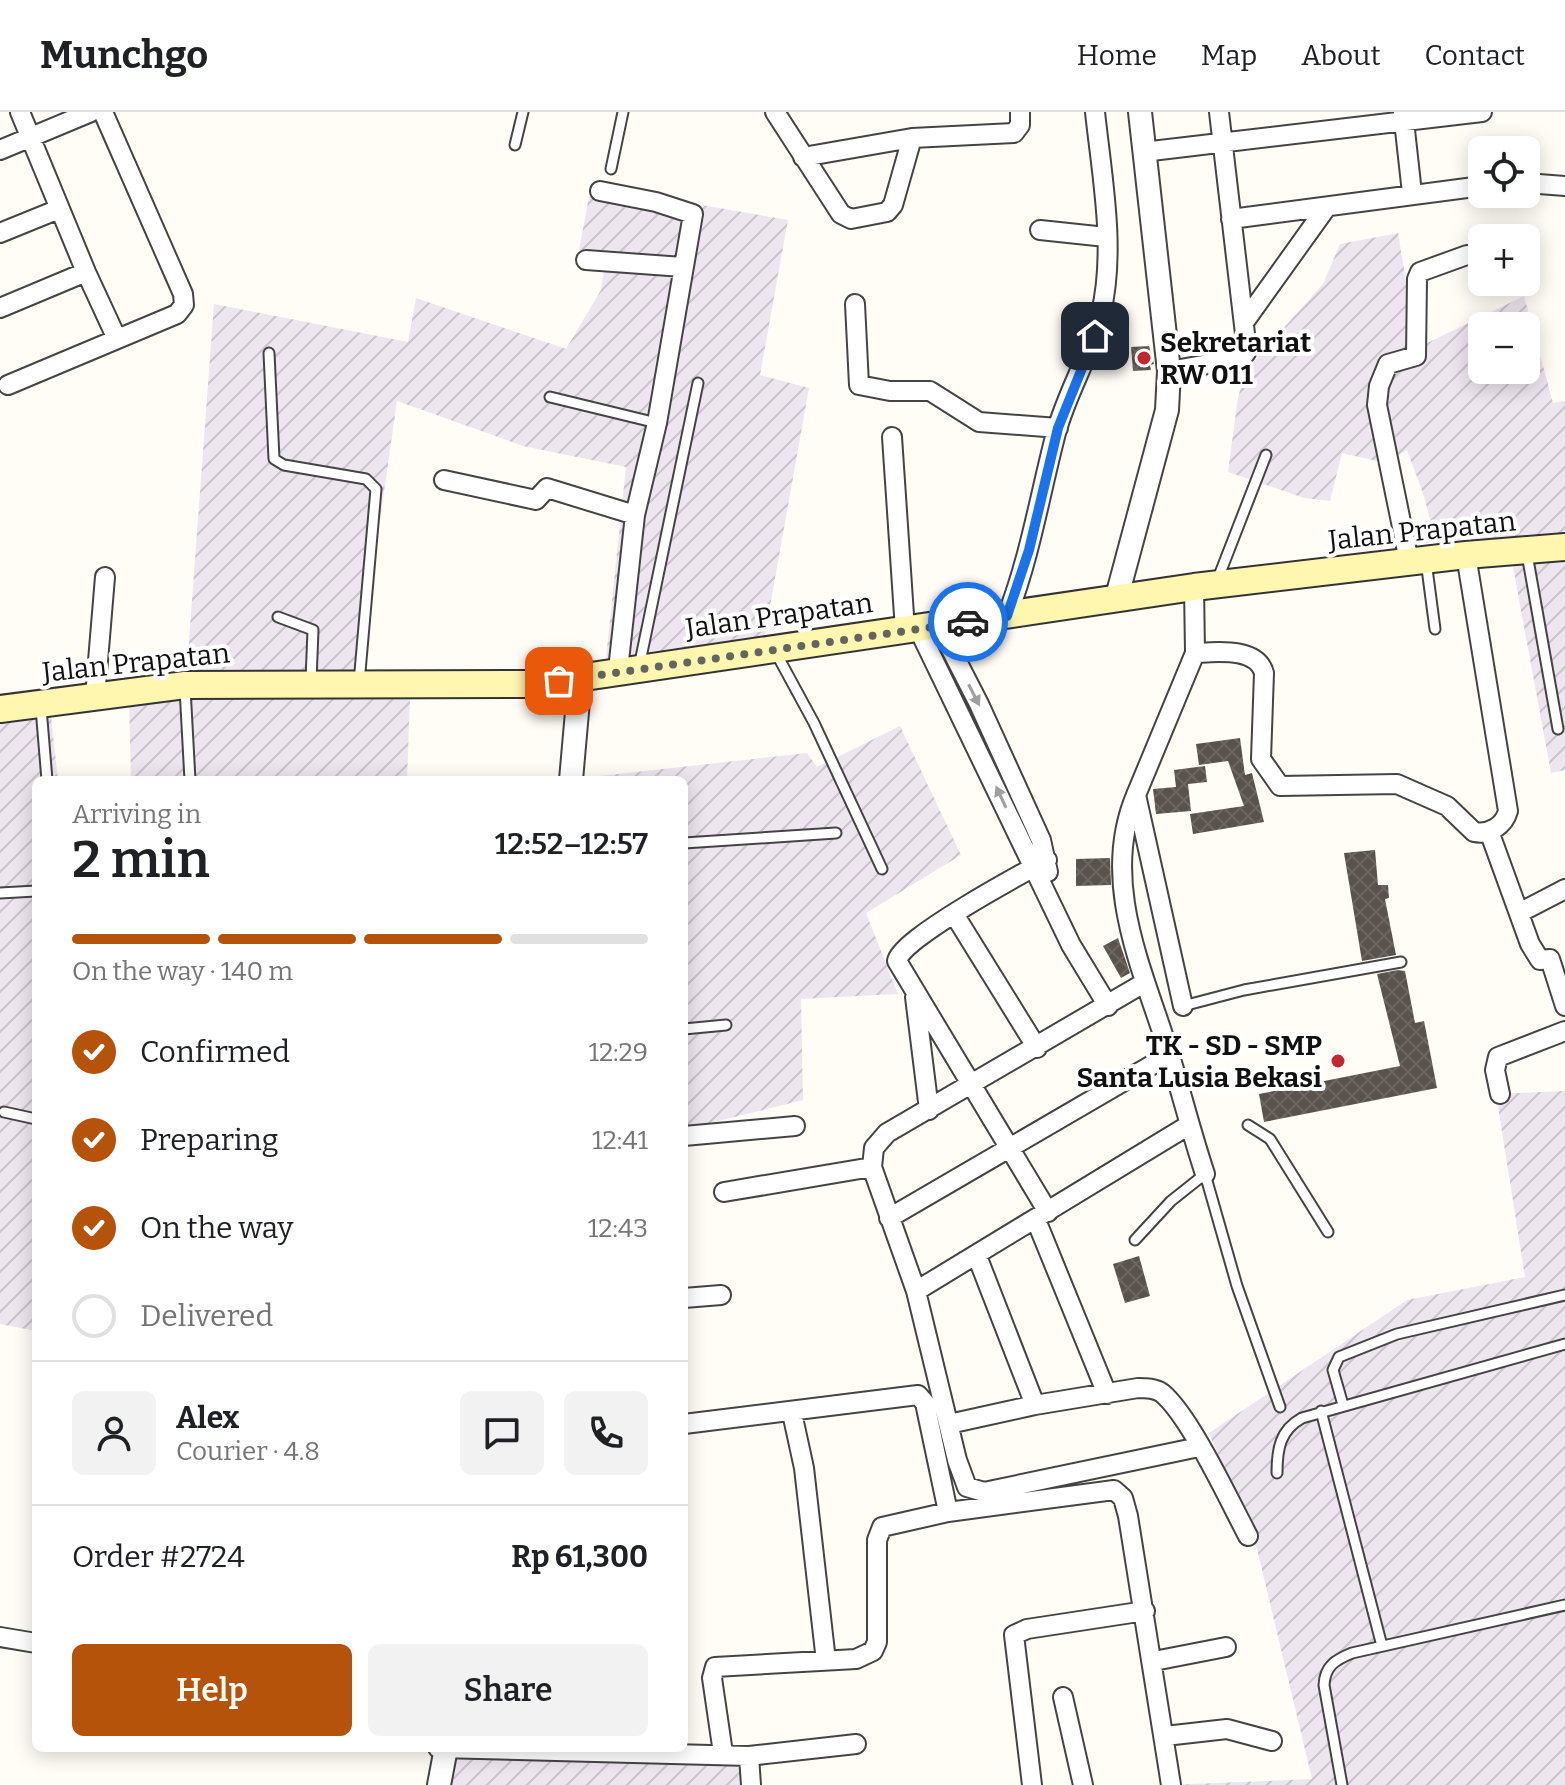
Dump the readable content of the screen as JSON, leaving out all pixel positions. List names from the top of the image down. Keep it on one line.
{"streets":{"main road":["Jalan Prapatan"]},"places":["Sekretariat RW 011","TK - SD - SMP Santa Lusia Bekasi"],"page":{"header":"Munchgo","nav":["Home","Map","About","Contact"],"map_buttons":["+","−"],"heading":["2 min","Arriving in","12:52–12:57"],"panel":["Alex","Courier · 4.8","Order #2724","Rp 61,300"],"bar":"On the way · 140 m","list":[["Confirmed","12:29"],["Preparing","12:41"],["On the way","12:43"],"Delivered"],"buttons":["Help","Share"]}}
